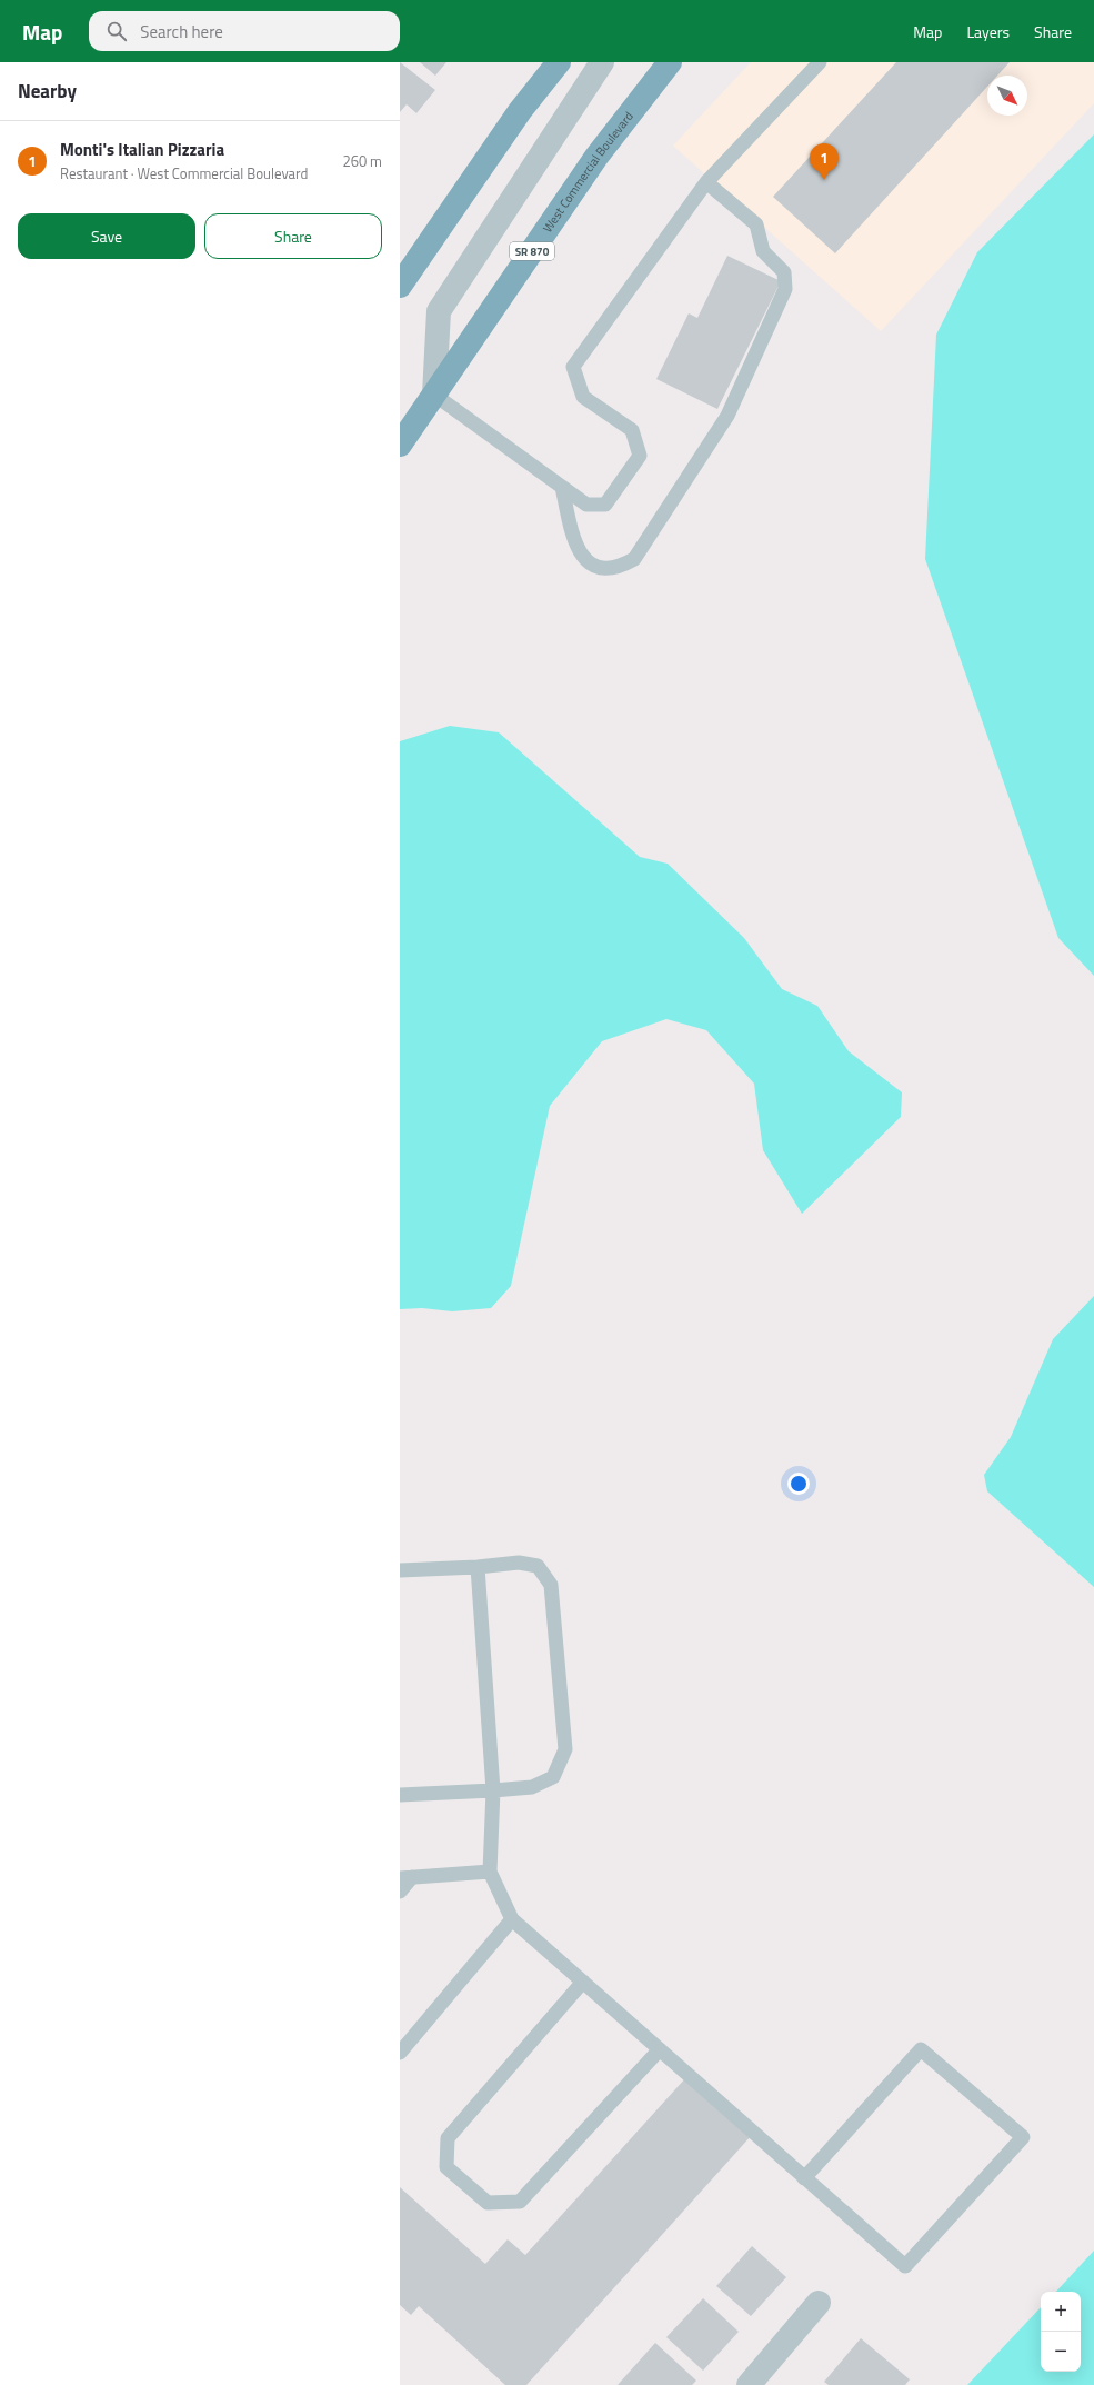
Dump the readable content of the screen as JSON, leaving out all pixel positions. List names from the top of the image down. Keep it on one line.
{"streets":{"highway":["West Commercial Boulevard","SR 870"]},"north":"bottom right","page":{"header":"Map","search":"Search here","nav":["Map","Layers","Share"],"heading":"Nearby","list":[{"mark":"1","name":"Monti's Italian Pizzaria","note":"Restaurant · West Commercial Boulevard","value":"260 m"}],"pins":"1","buttons":["Save","Share"],"map_buttons":["+","−"]}}
